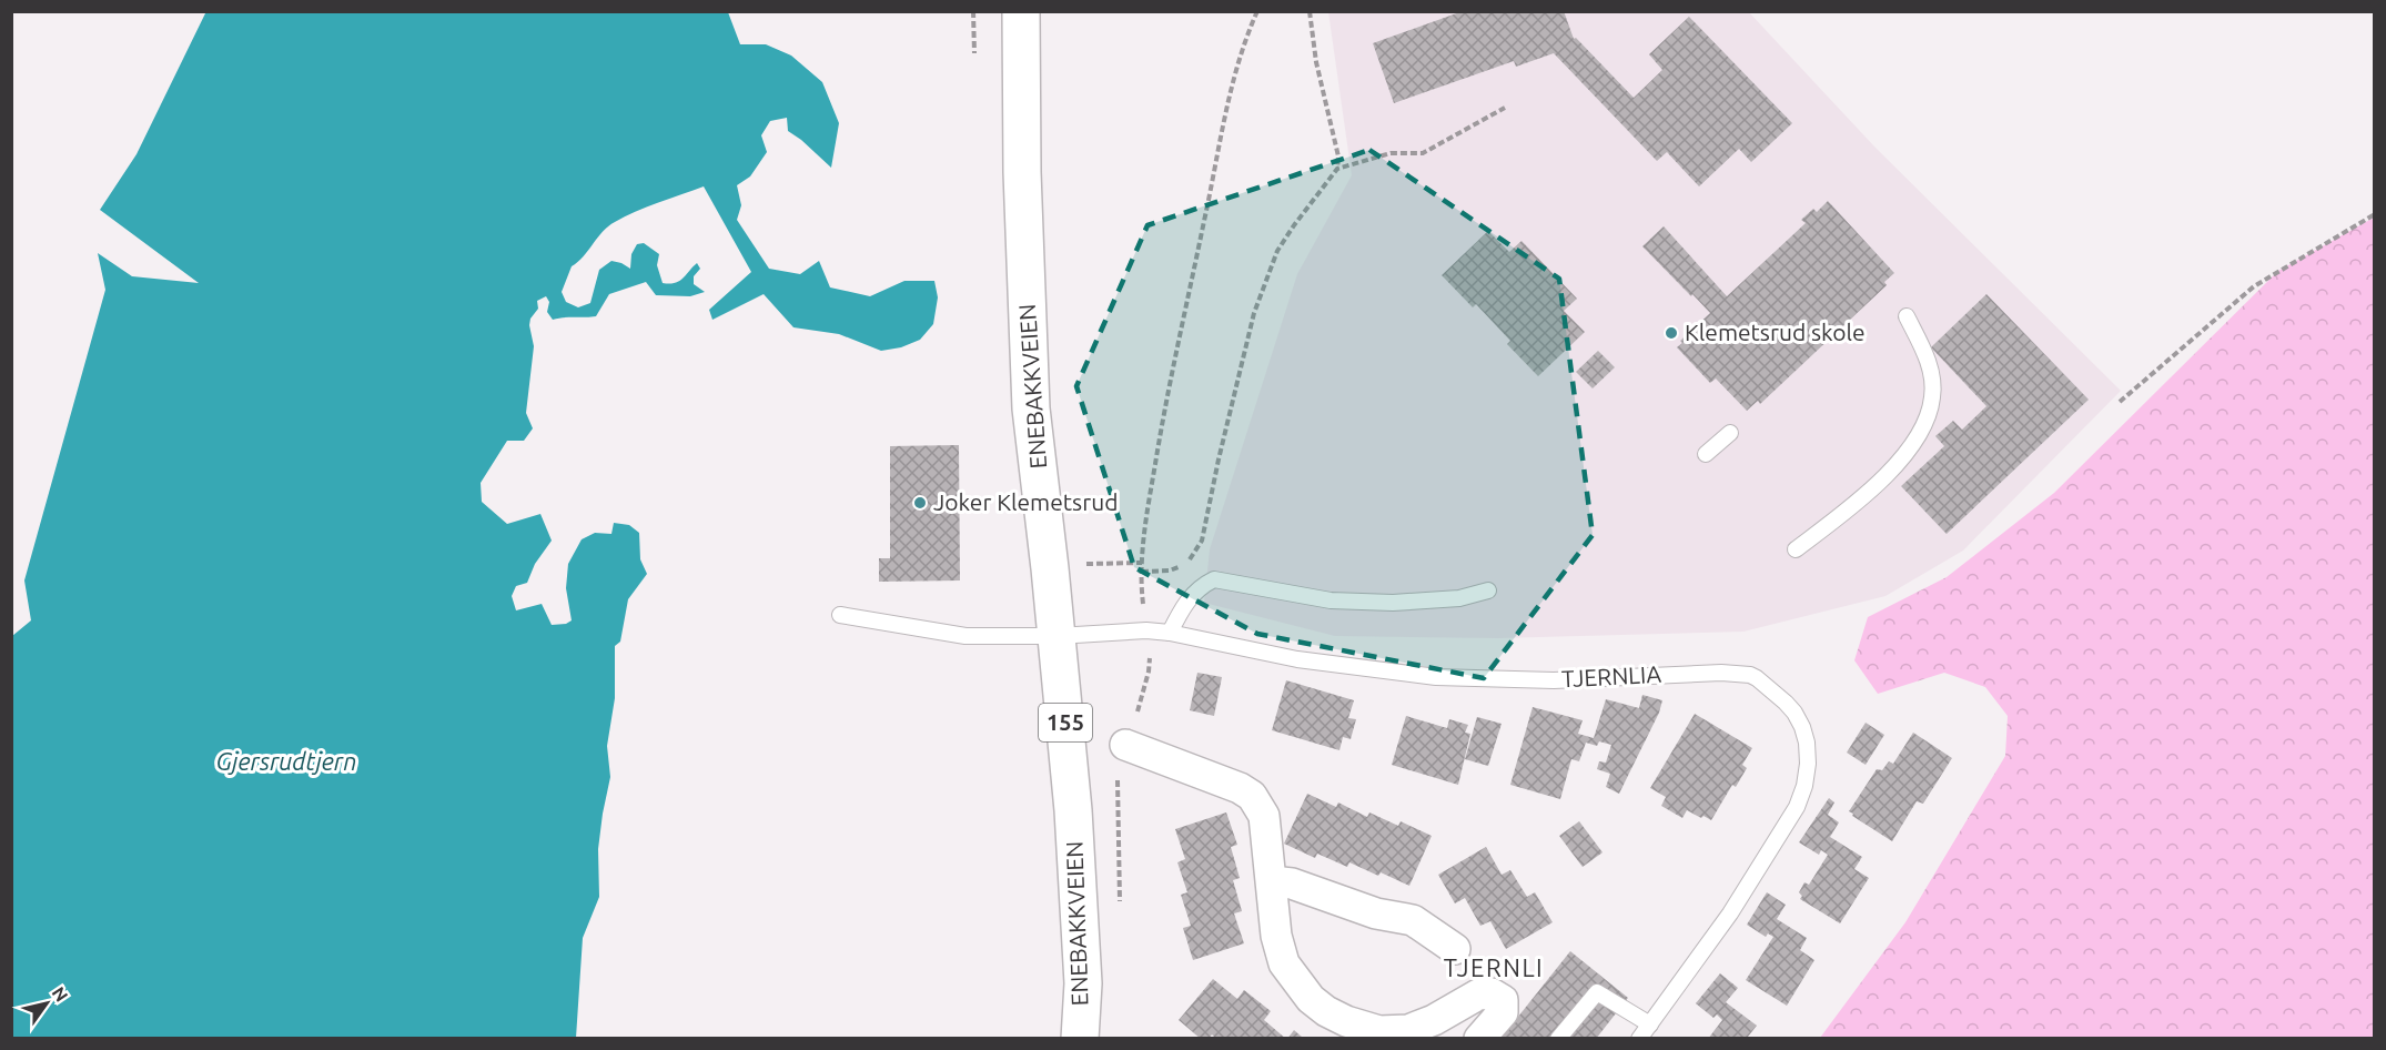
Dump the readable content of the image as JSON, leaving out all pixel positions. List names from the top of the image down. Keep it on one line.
{"streets":{"main road":["ENEBAKKVEIEN","155"],"lane":["TJERNLIA"]},"crossings":[["ENEBAKKVEIEN","TJERNLIA"]],"districts":["TJERNLI"],"water":["Gjersrudtjern"],"places":["Klemetsrud skole","Joker Klemetsrud"],"north":"top right"}
